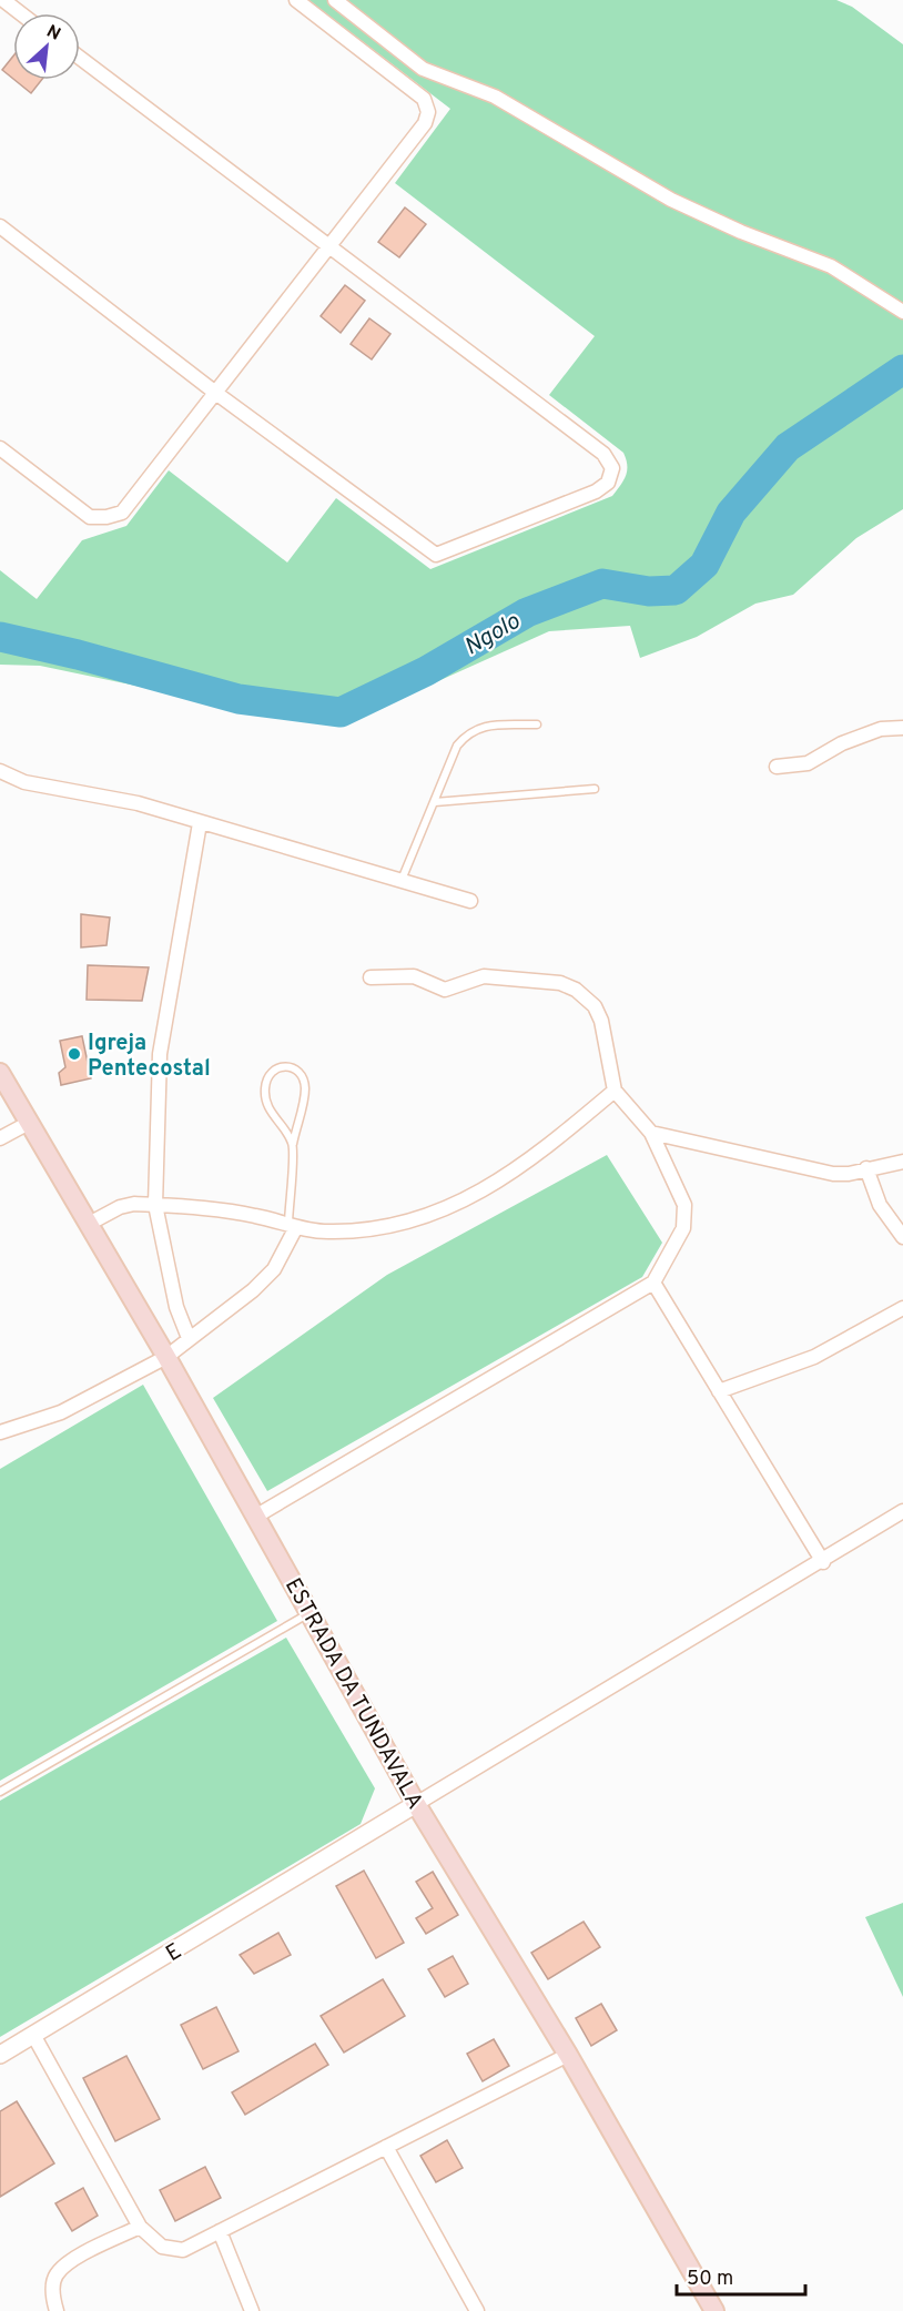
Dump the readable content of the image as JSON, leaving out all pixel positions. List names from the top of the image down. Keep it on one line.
{"streets":{"main road":["ESTRADA DA TUNDAVALA"],"street":["E"]},"crossings":[["ESTRADA DA TUNDAVALA","E"]],"water":["Ngolo"],"places":["Igreja Pentecostal"],"scale_bar":"50 m","north":"top right"}
